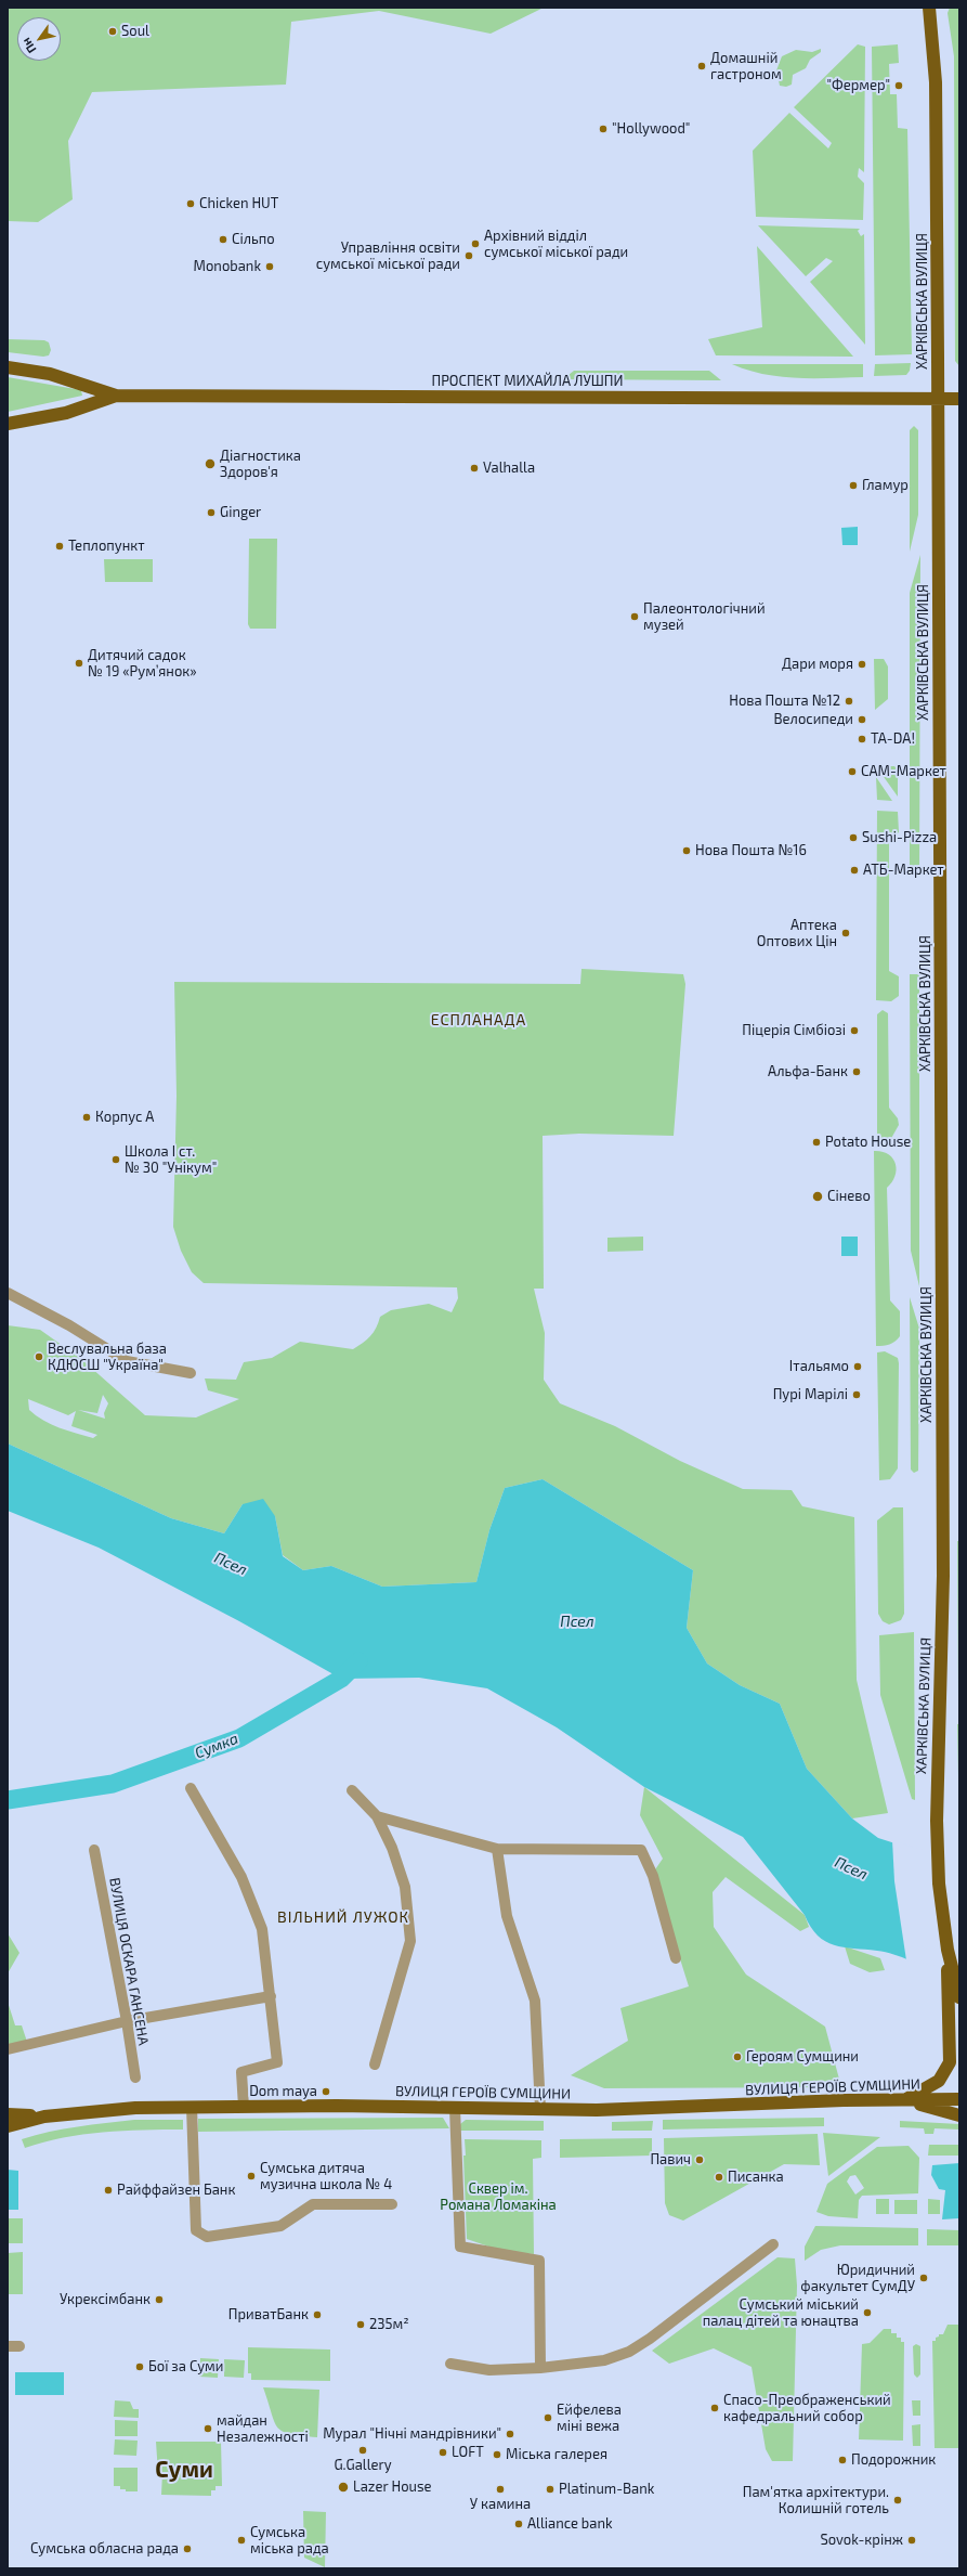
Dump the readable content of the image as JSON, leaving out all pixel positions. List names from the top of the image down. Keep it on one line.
{"streets":{"main road":["ХАРКІВСЬКА ВУЛИЦЯ","ПРОСПЕКТ МИХАЙЛА ЛУШПИ","ВУЛИЦЯ ГЕРОЇВ СУМЩИНИ"],"street":["ВУЛИЦЯ ОСКАРА ГАНСЕНА"]},"crossings":[["ХАРКІВСЬКА ВУЛИЦЯ","ПРОСПЕКТ МИХАЙЛА ЛУШПИ"]],"districts":["ЕСПЛАНАДА","ВІЛЬНИЙ ЛУЖОК","Суми"],"water":["Псел","Сумка"],"parks":["Сквер ім. Романа Ломакіна"],"places":["Soul","Домашній гастроном","\"Фермер\"","\"Hollywood\"","Chicken HUT","Сільпо","Архівний відділ сумської міської ради","Управління освіти сумської міської ради","Monobank","Діагностика Здоров'я","Valhalla","Гламур","Ginger","Теплопункт","Палеонтологічний музей","Дитячий садок № 19 «Рум’янок»","Дари моря","Нова Пошта №12","Велосипеди","TA-DA!","САМ-Маркет","Sushi-Pizza","Нова Пошта №16","АТБ-Маркет","Аптека Оптових Цін","Піцерія Сімбіозі","Альфа-Банк","Корпус А","Potato House","Школа І ст. № 30 \"Унікум\"","Сінево","Веслувальна база КДЮСШ \"Україна\"","Італьямо","Пурі Марілі","Героям Сумщини","Dom maya","Павич","Сумська дитяча музична школа № 4","Писанка","Райффайзен Банк","Юридичний факультет СумДУ","Укрексімбанк","Сумський міський палац дітей та юнацтва","ПриватБанк","235м²","Бої за Суми","Спасо-Преображенський кафедральний собор","Ейфелева міні вежа","майдан Незалежності","Мурал \"Нічні мандрівники\"","G.Gallery","LOFT","Міська галерея","Подорожник","Lazer House","У камина","Platinum-Bank","Пам'ятка архітектури. Колишній готель","Alliance bank","Сумська міська рада","Sovok-крінж","Сумська обласна рада"],"north":"bottom left"}
